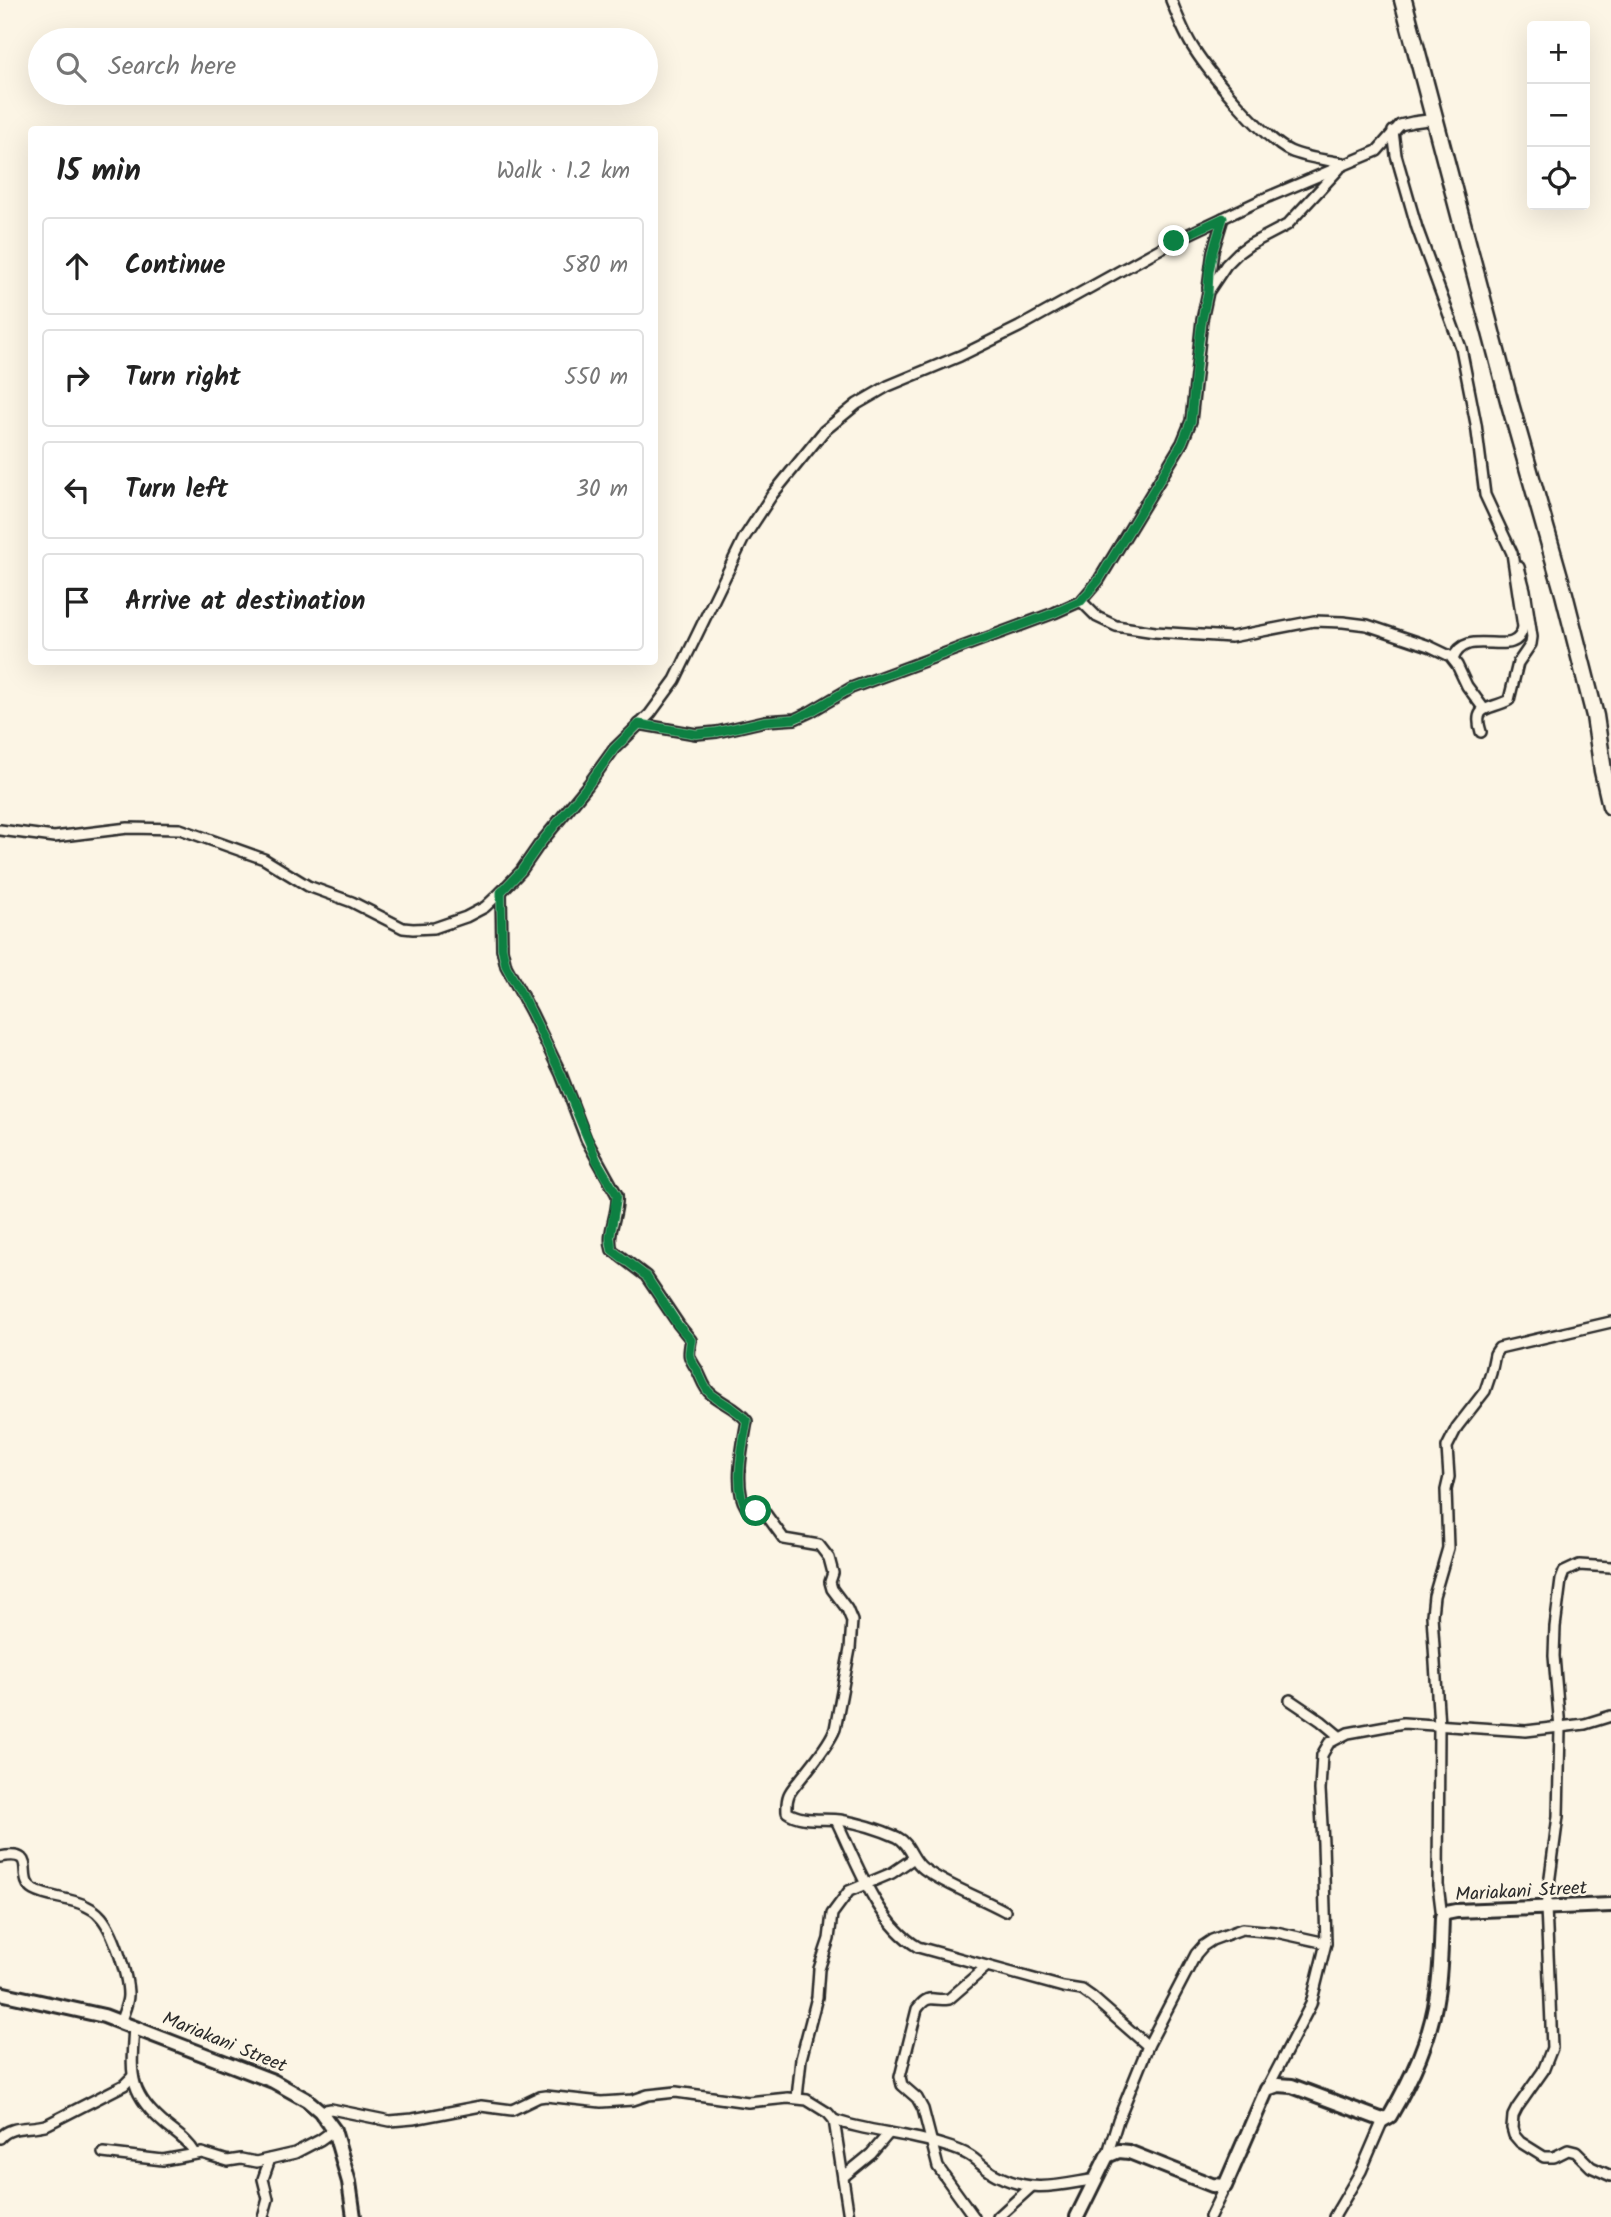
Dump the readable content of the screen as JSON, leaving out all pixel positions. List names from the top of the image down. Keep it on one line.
{"streets":{"street":["Mariakani Street"]},"page":{"map_buttons":["+","−"],"search":"Search here","heading":["15 min","Walk · 1.2 km"],"list":[["Continue","580 m"],["Turn right","550 m"],["Turn left","30 m"],"Arrive at destination"]}}
